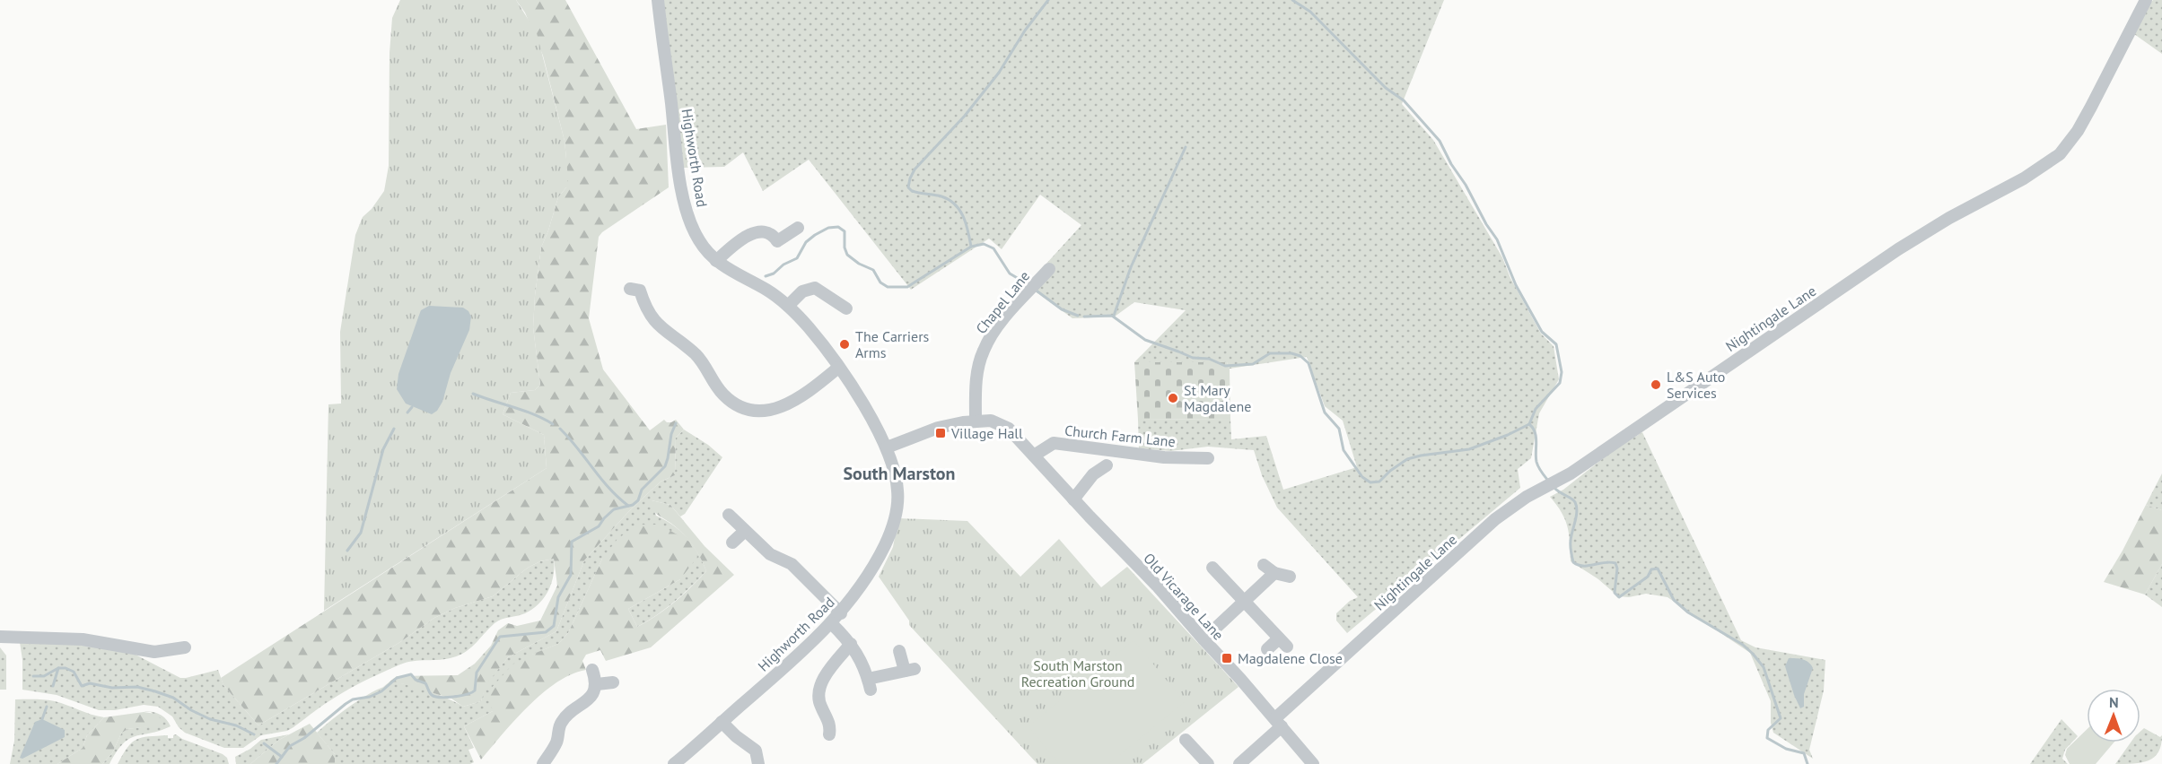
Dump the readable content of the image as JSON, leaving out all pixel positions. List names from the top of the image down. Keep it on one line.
{"streets":{"street":["Highworth Road","Chapel Lane","Nightingale Lane","Church Farm Lane","Old Vicarage Lane"]},"crossings":[["Highworth Road","Old Vicarage Lane"],["Chapel Lane","Old Vicarage Lane"],["Nightingale Lane","Old Vicarage Lane"],["Church Farm Lane","Old Vicarage Lane"]],"districts":["South Marston"],"parks":["South Marston Recreation Ground"],"places":{"other":["The Carriers Arms","L&S Auto Services","St Mary Magdalene"],"transit":["Village Hall","Magdalene Close"]},"north":"top"}
